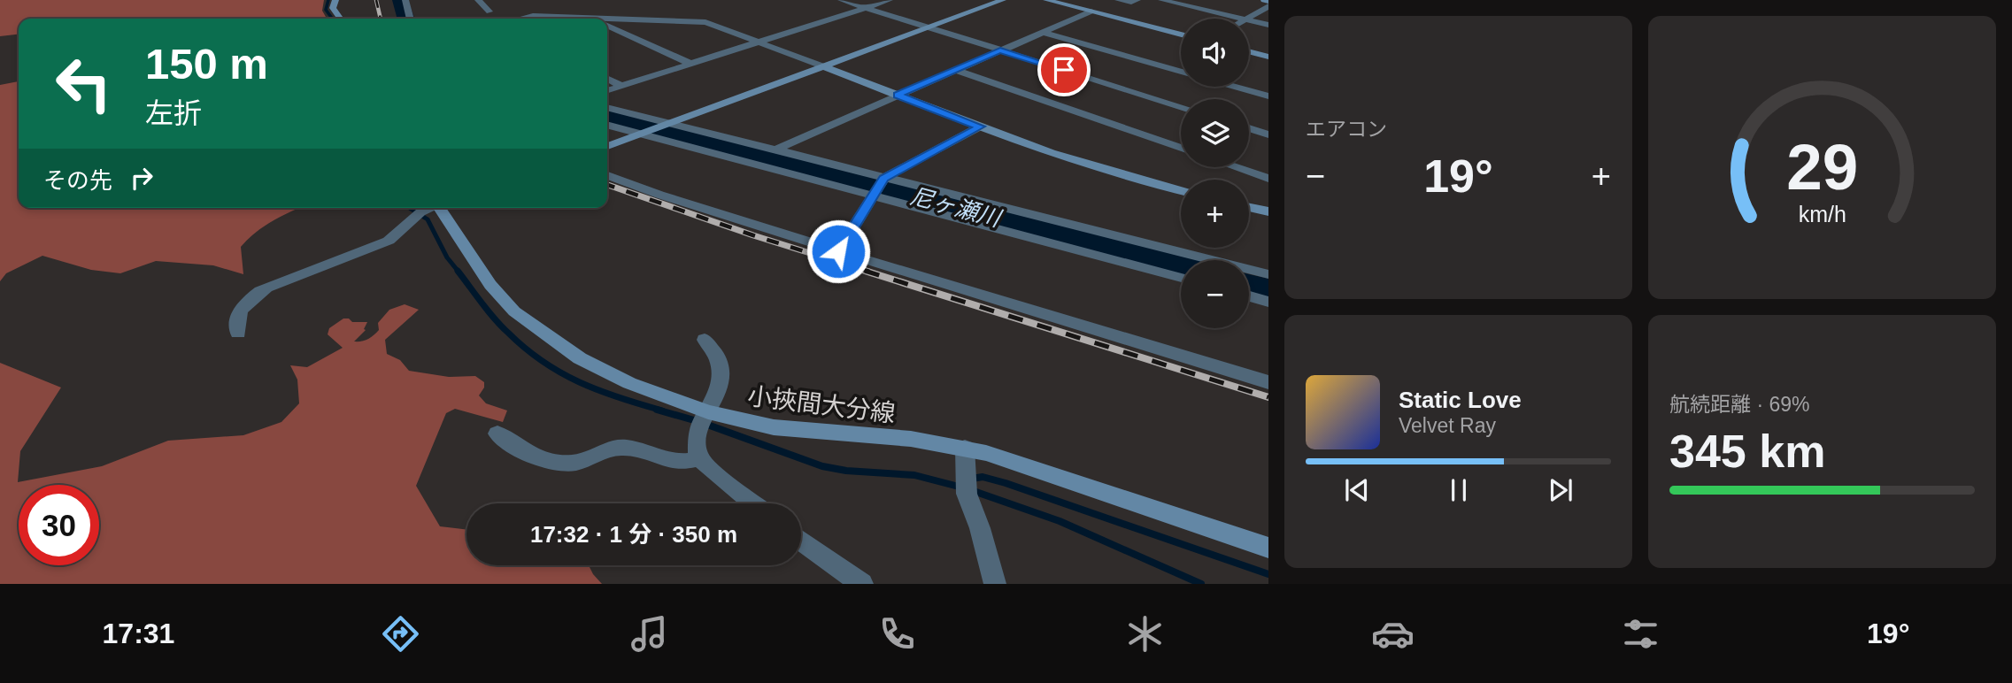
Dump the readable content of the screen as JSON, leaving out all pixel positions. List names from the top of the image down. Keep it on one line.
{"streets":{"street":["小挾間大分線"]},"water":["尼ヶ瀬川"],"page":{"tile":["エアコン",["航続距離 · 69%","345 km"]],"map_buttons":["+","−"],"turn":["150 m","左折"],"then":"その先","heat":["−","19°","+"],"song":["Static Love","Velvet Ray"],"limit":"30","trip":"17:32 · 1 分 · 350 m","tabs":["17:31","19°"],"gauge":["29","km/h"]}}
